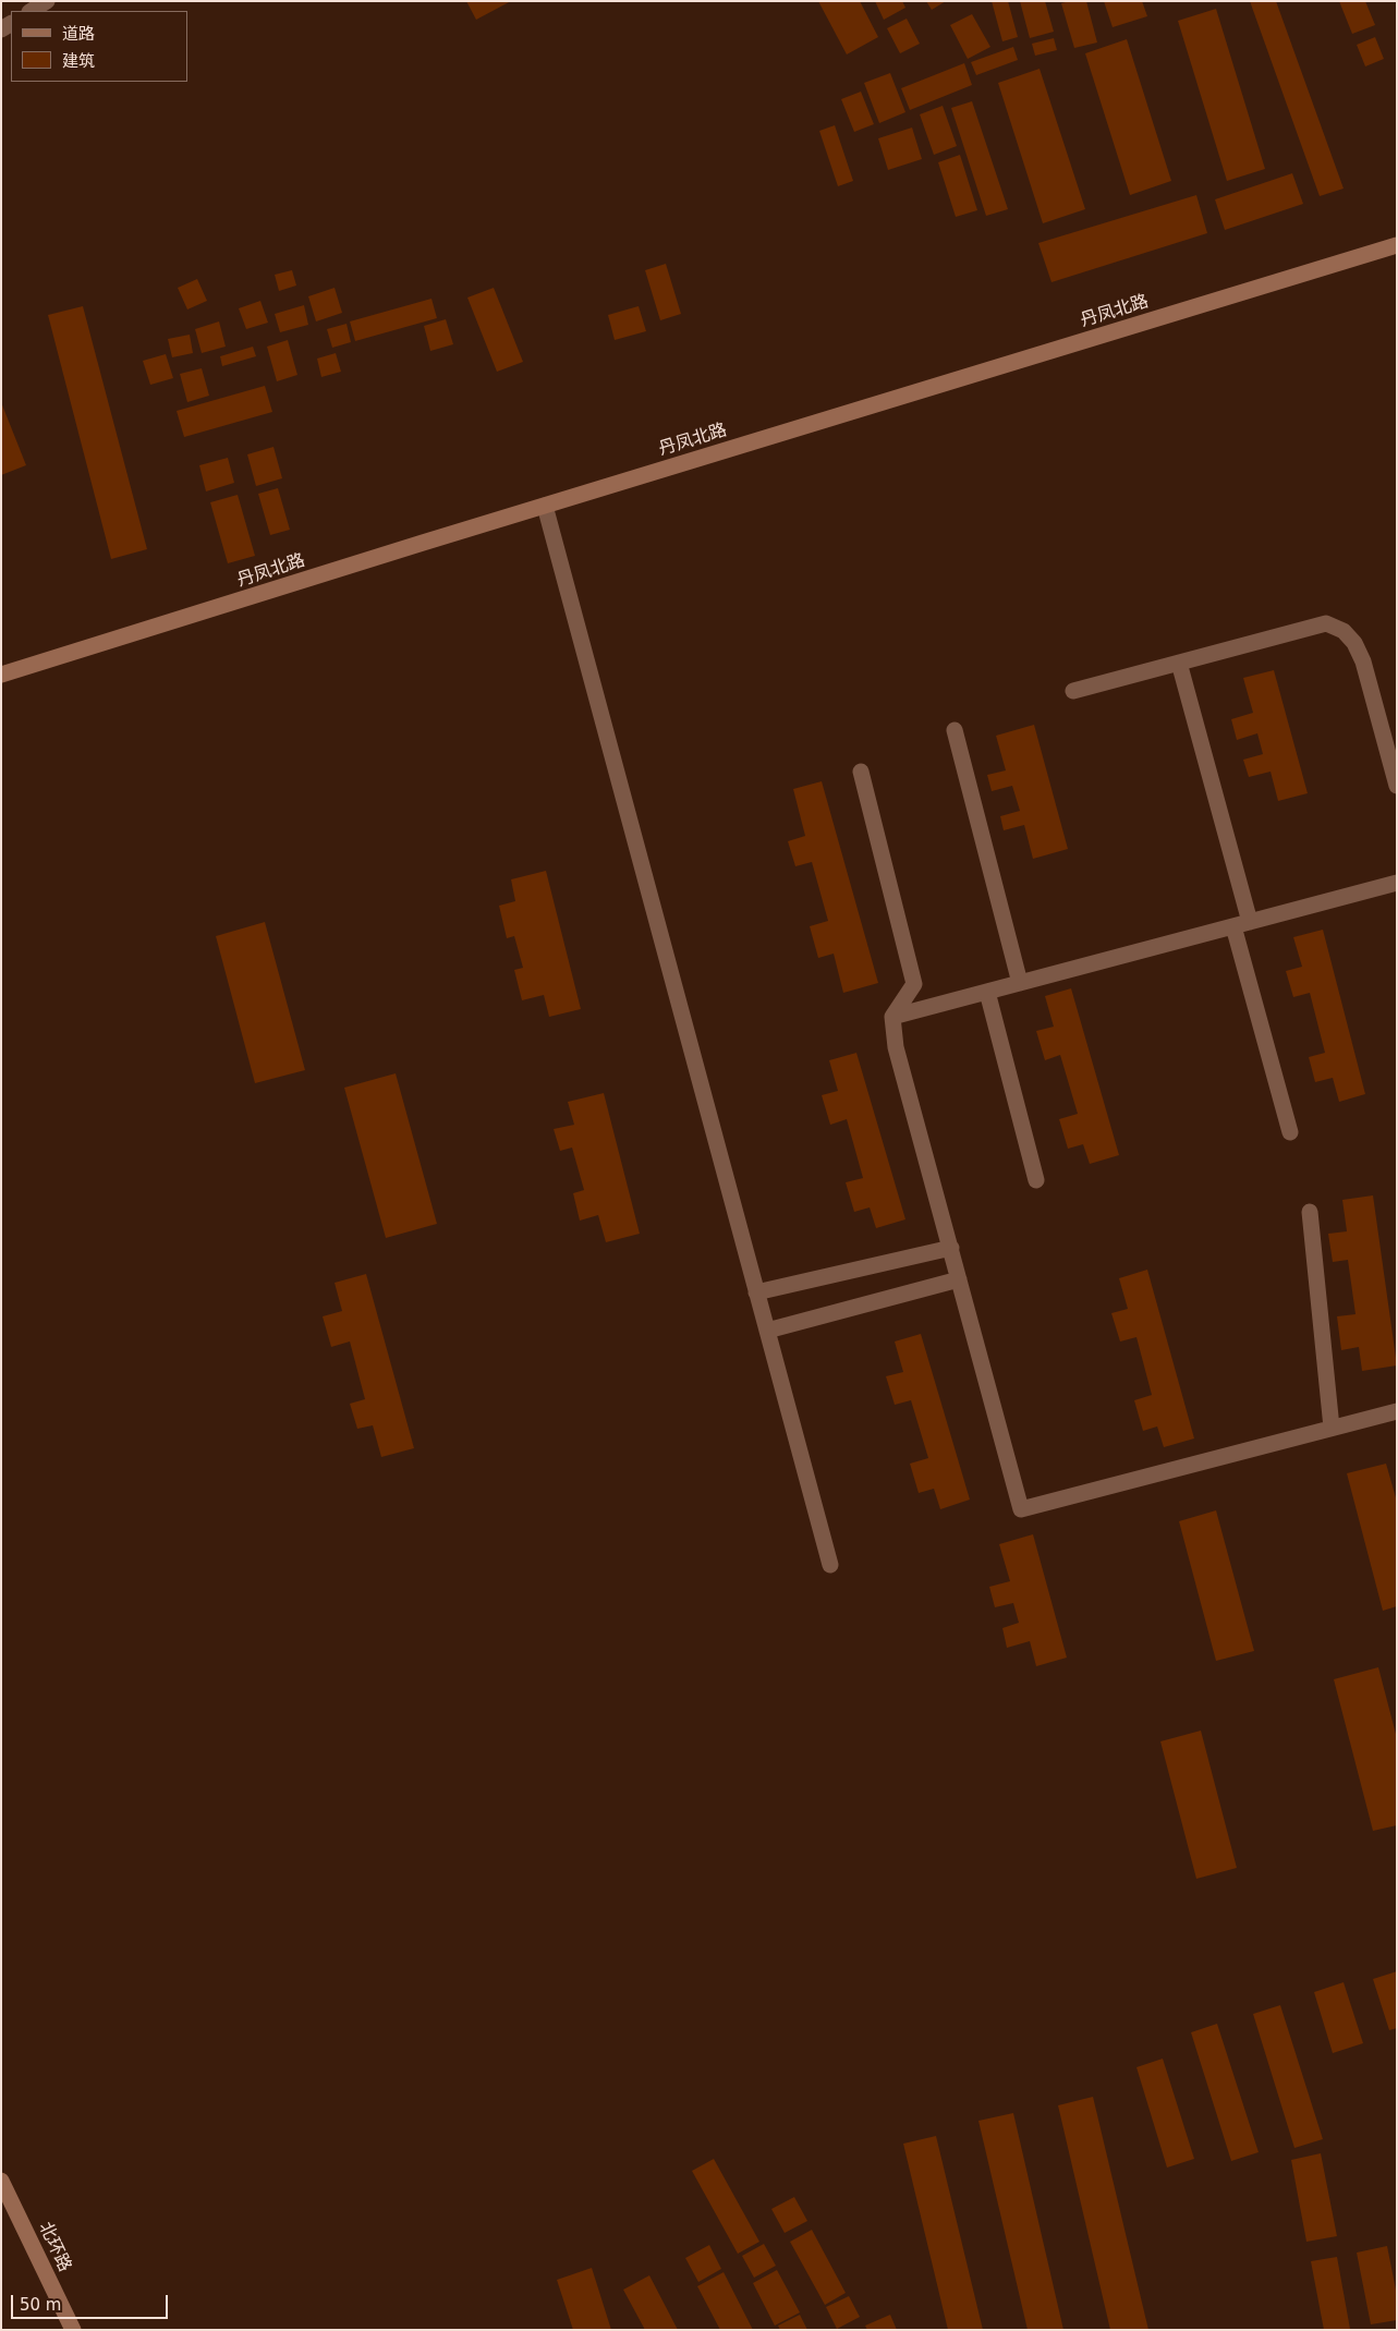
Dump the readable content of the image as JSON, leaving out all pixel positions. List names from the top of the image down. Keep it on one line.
{"streets":{"main road":["丹凤北路","北环路"]},"legend":["道路","建筑"],"scale_bar":"50 m"}
